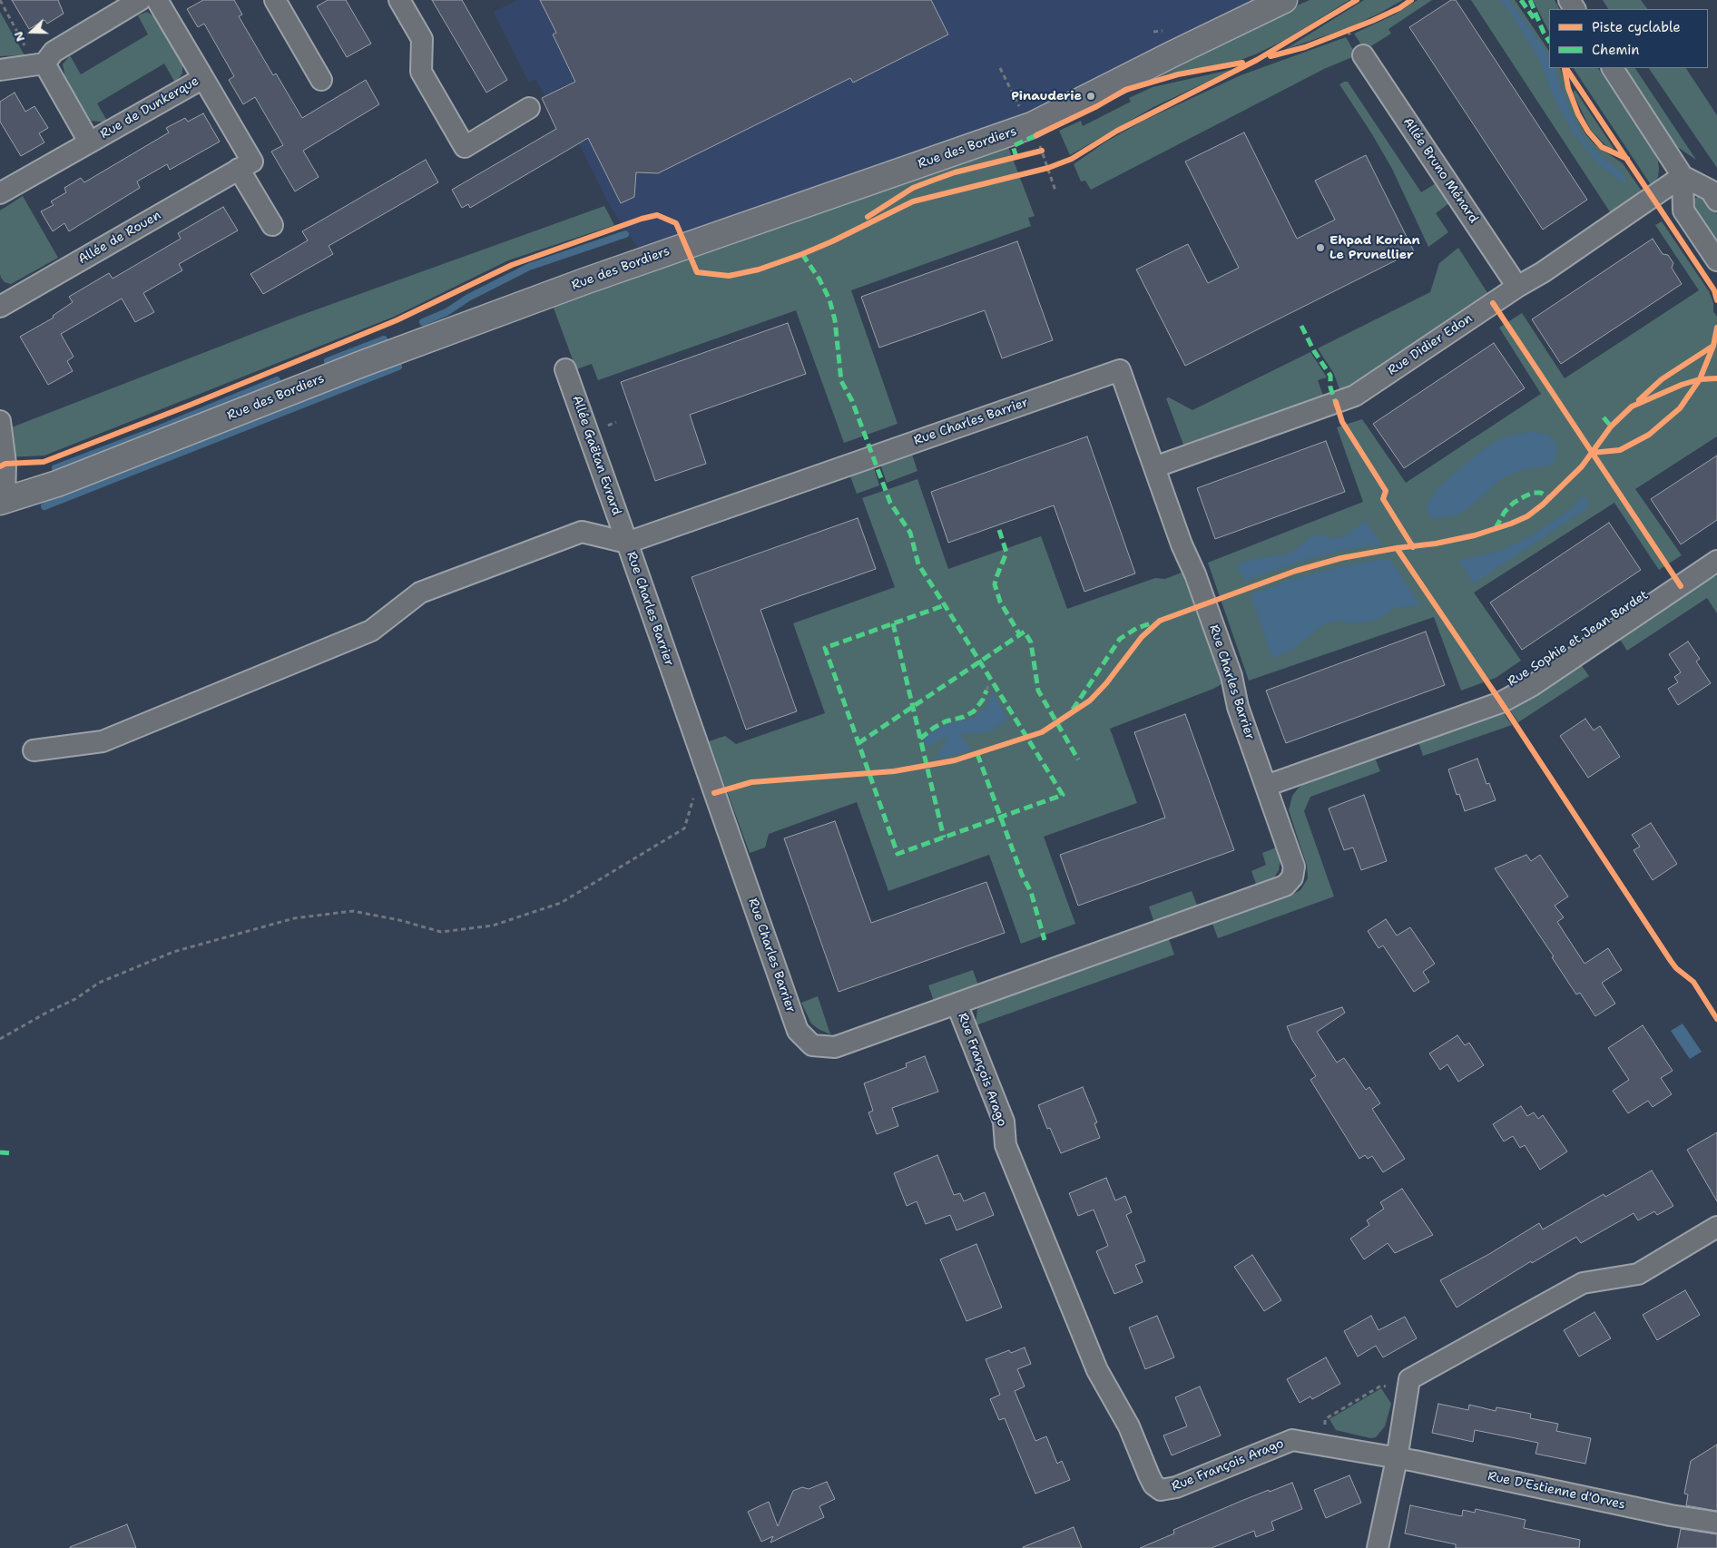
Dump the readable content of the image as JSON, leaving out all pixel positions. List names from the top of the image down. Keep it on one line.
{"streets":{"street":["Rue de Dunkerque","Rue des Bordiers","Allée Bruno Ménard","Allée de Rouen","Rue Didier Edon","Rue Charles Barrier","Allée Gaëtan Evrard","Rue Sophie et Jean Bardet","Rue François Arago","Rue D'Estienne d'Orves"]},"crossings":[["Rue de Dunkerque","Allée de Rouen"],["Allée Bruno Ménard","Rue Didier Edon"],["Rue Didier Edon","Rue Charles Barrier"],["Rue Charles Barrier","Allée Gaëtan Evrard"],["Rue Charles Barrier","Rue Sophie et Jean Bardet"],["Rue Charles Barrier","Rue François Arago"],["Rue François Arago","Rue D'Estienne d'Orves"]],"places":["Pinauderie","Ehpad Korian Le Prunellier"],"legend":["Piste cyclable","Chemin"],"north":"left"}
